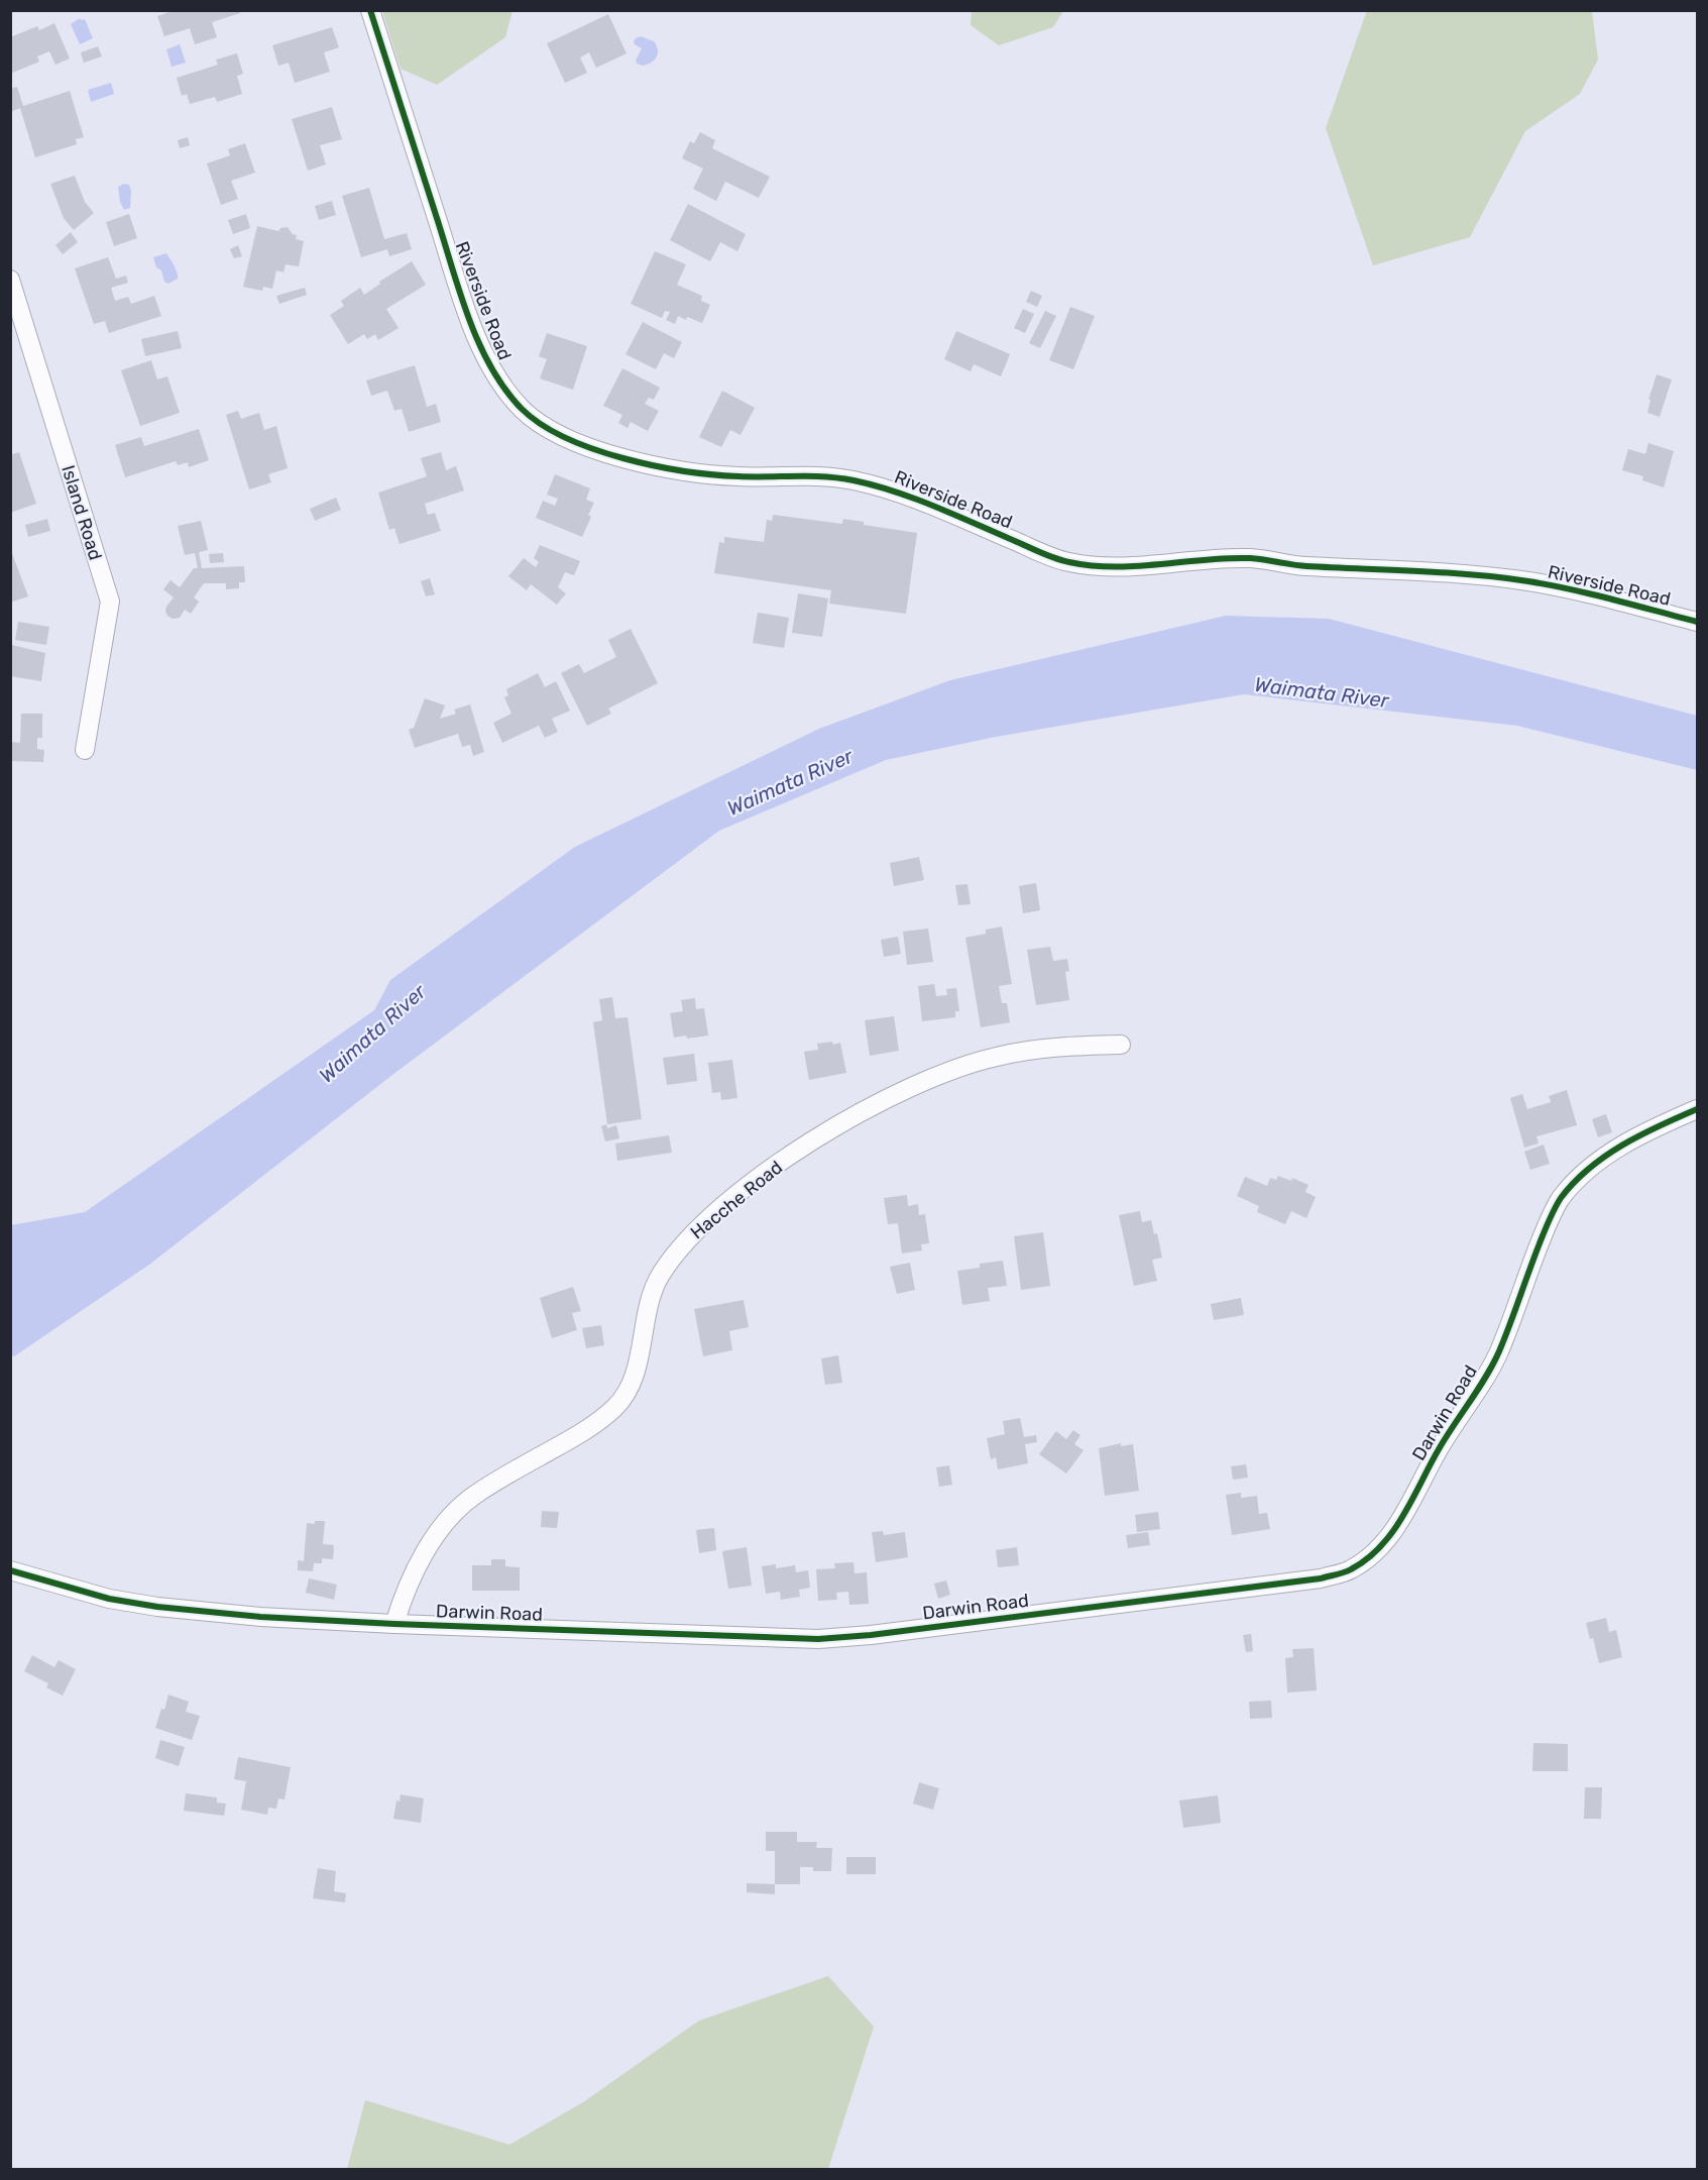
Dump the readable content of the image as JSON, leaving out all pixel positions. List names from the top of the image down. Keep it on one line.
{"streets":{"street":["Riverside Road","Island Road","Hacche Road","Darwin Road"]},"crossings":[["Hacche Road","Darwin Road"]],"water":["Waimata River"]}
